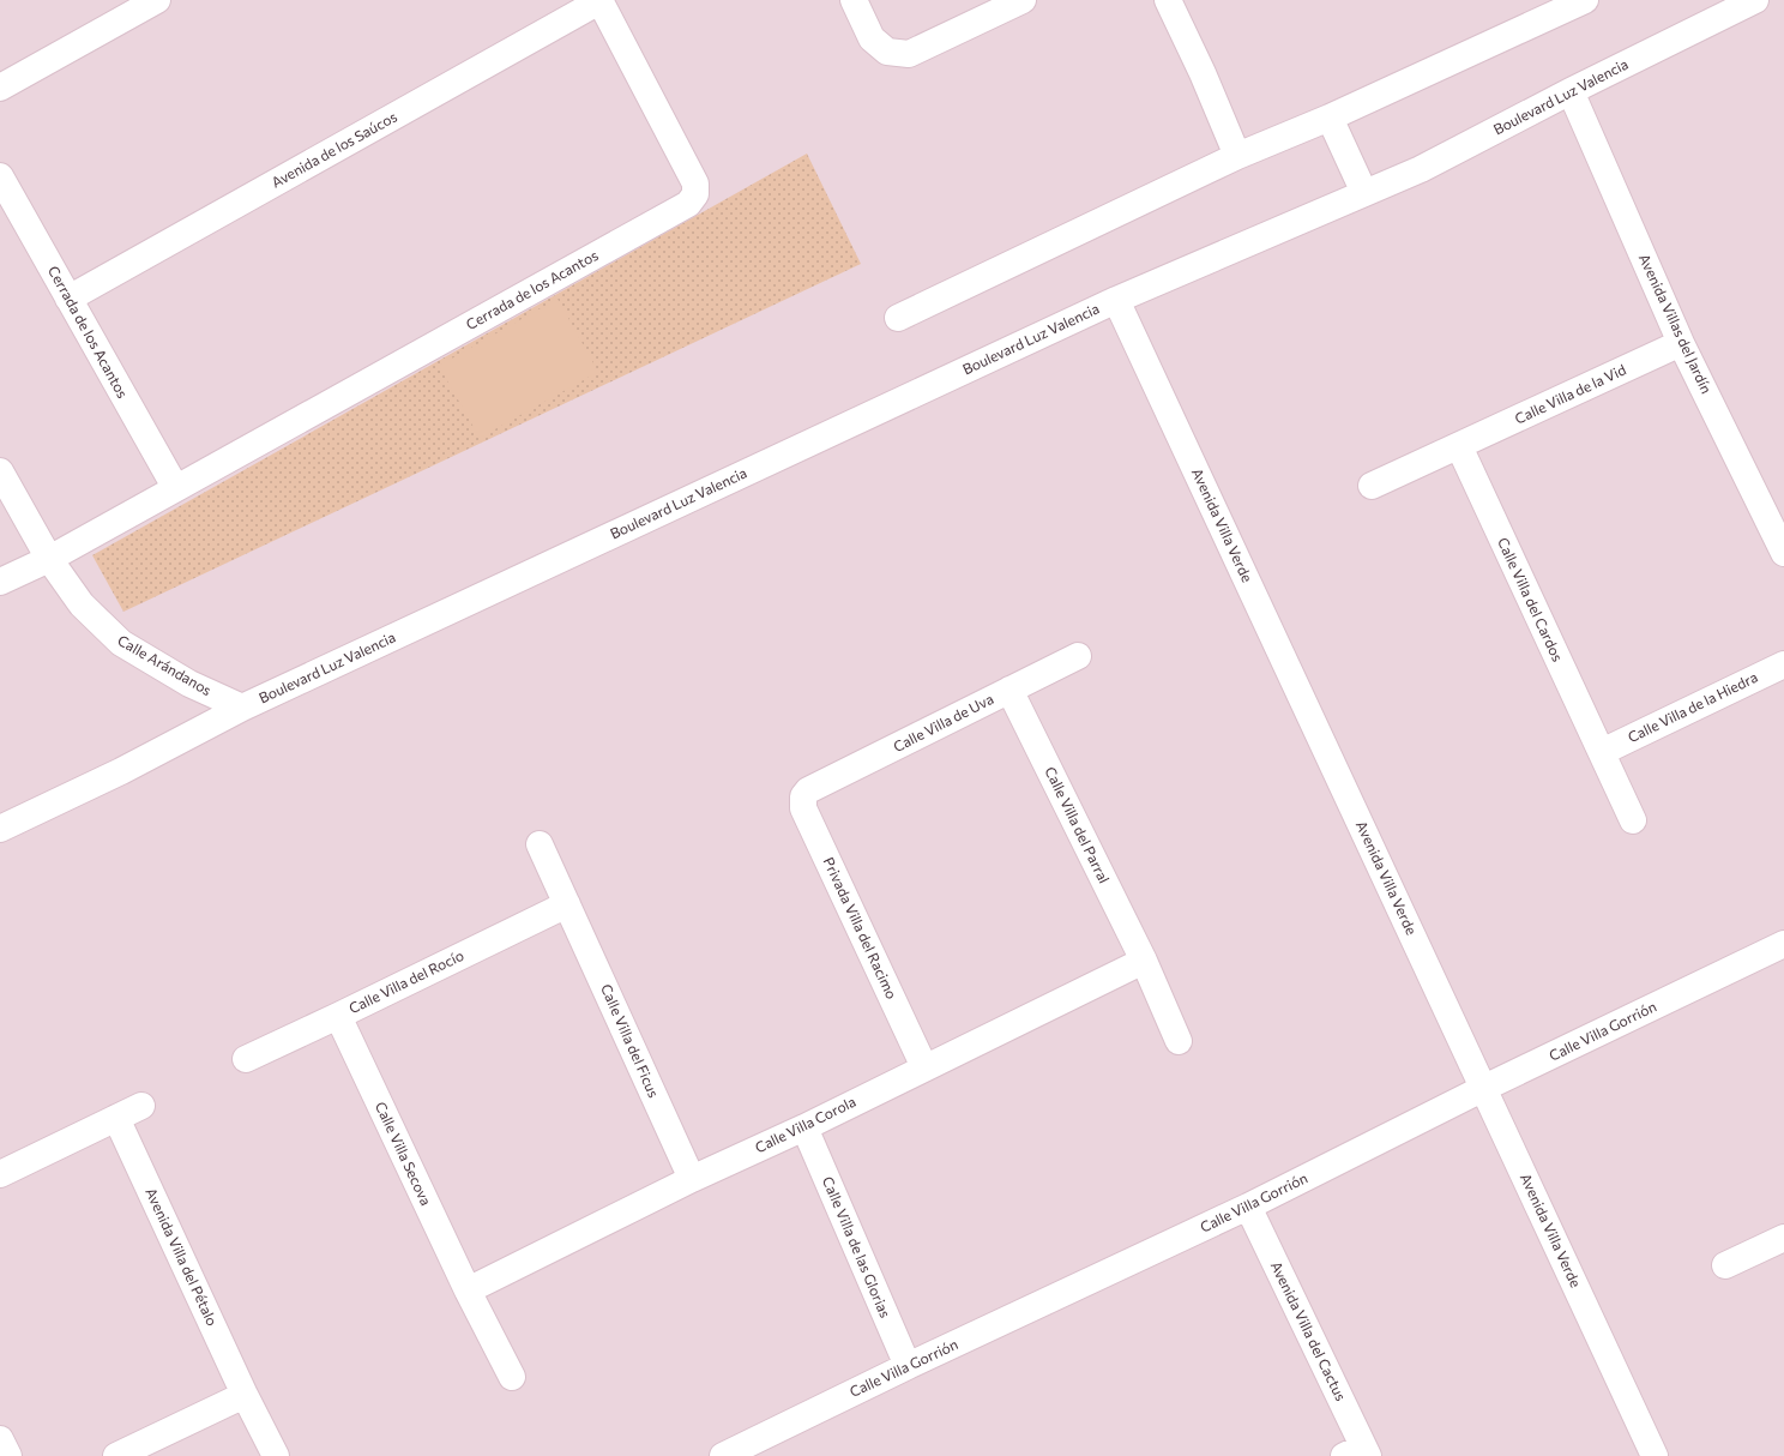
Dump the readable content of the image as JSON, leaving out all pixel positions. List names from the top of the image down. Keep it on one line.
{"streets":{"street":["Boulevard Luz Valencia","Avenida de los Saúcos","Cerrada de los Acantos","Avenida Villas del Jardín","Calle Villa de la Vid","Avenida Villa Verde","Calle Villa del Cardos","Calle Arándanos","Calle Villa de la Hiedra","Calle Villa de Uva","Calle Villa del Parral","Privada Villa del Racimo","Calle Villa del Rocío","Calle Villa Gorrión","Calle Villa del Ficus","Calle Villa Corola","Calle Villa Secova","Calle Villa de las Glorias","Avenida Villa del Pétalo","Avenida Villa del Cactus"]},"crossings":[["Boulevard Luz Valencia","Avenida Villas del Jardín"],["Boulevard Luz Valencia","Avenida Villa Verde"],["Boulevard Luz Valencia","Calle Arándanos"],["Avenida de los Saúcos","Cerrada de los Acantos"],["Cerrada de los Acantos","Calle Arándanos"],["Avenida Villas del Jardín","Calle Villa de la Vid"],["Calle Villa de la Vid","Calle Villa del Cardos"],["Avenida Villa Verde","Calle Villa Gorrión"],["Calle Villa del Cardos","Calle Villa de la Hiedra"],["Calle Villa de Uva","Calle Villa del Parral"],["Calle Villa de Uva","Privada Villa del Racimo"],["Calle Villa del Parral","Calle Villa Corola"],["Privada Villa del Racimo","Calle Villa Corola"],["Calle Villa del Rocío","Calle Villa del Ficus"],["Calle Villa del Rocío","Calle Villa Secova"],["Calle Villa Gorrión","Calle Villa de las Glorias"],["Calle Villa Gorrión","Avenida Villa del Cactus"],["Calle Villa del Ficus","Calle Villa Corola"],["Calle Villa Corola","Calle Villa Secova"],["Calle Villa Corola","Calle Villa de las Glorias"]]}
